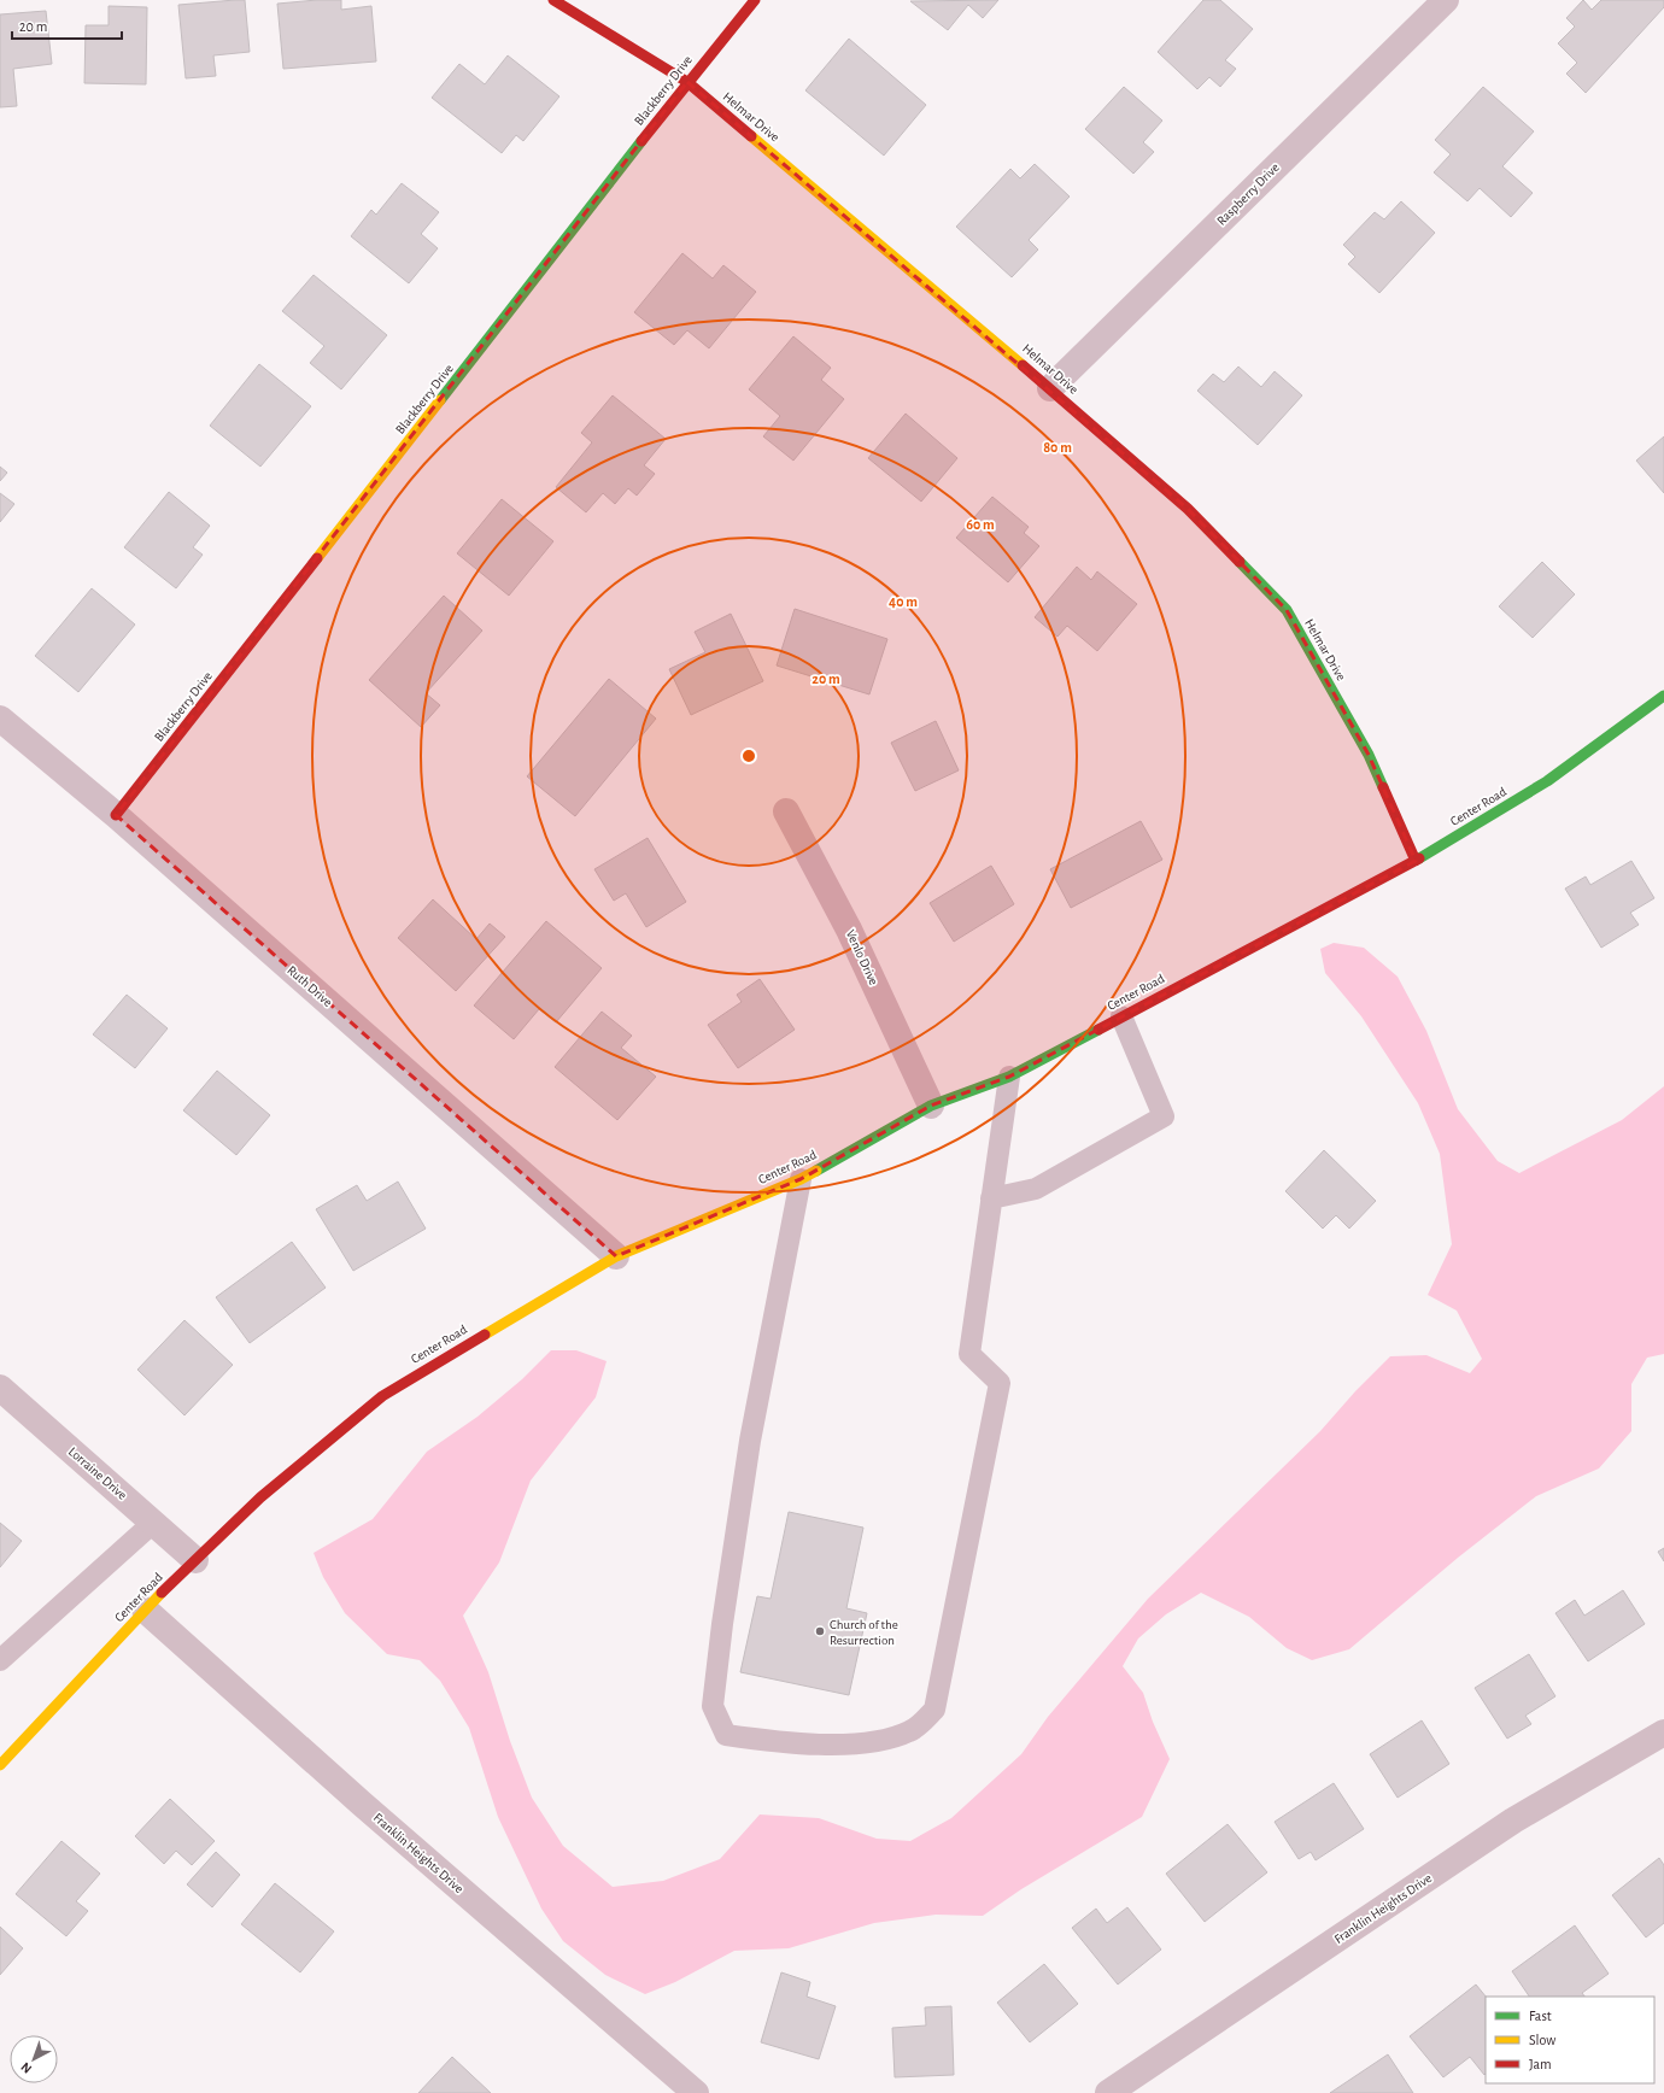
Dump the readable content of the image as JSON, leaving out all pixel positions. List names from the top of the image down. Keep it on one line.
{"streets":{"street":["Blackberry Drive","Helmar Drive","Raspberry Drive","Center Road","Venlo Drive","Ruth Drive","Lorraine Drive","Franklin Heights Drive"]},"crossings":[["Blackberry Drive","Helmar Drive"],["Blackberry Drive","Ruth Drive"],["Helmar Drive","Raspberry Drive"],["Helmar Drive","Center Road"],["Center Road","Venlo Drive"],["Center Road","Ruth Drive"],["Center Road","Lorraine Drive"],["Center Road","Franklin Heights Drive"]],"places":["Church of the Resurrection"],"legend":["Fast","Slow","Jam"],"scale_bar":"20 m","north":"bottom left","rings":["80 m","60 m","40 m","20 m"]}
